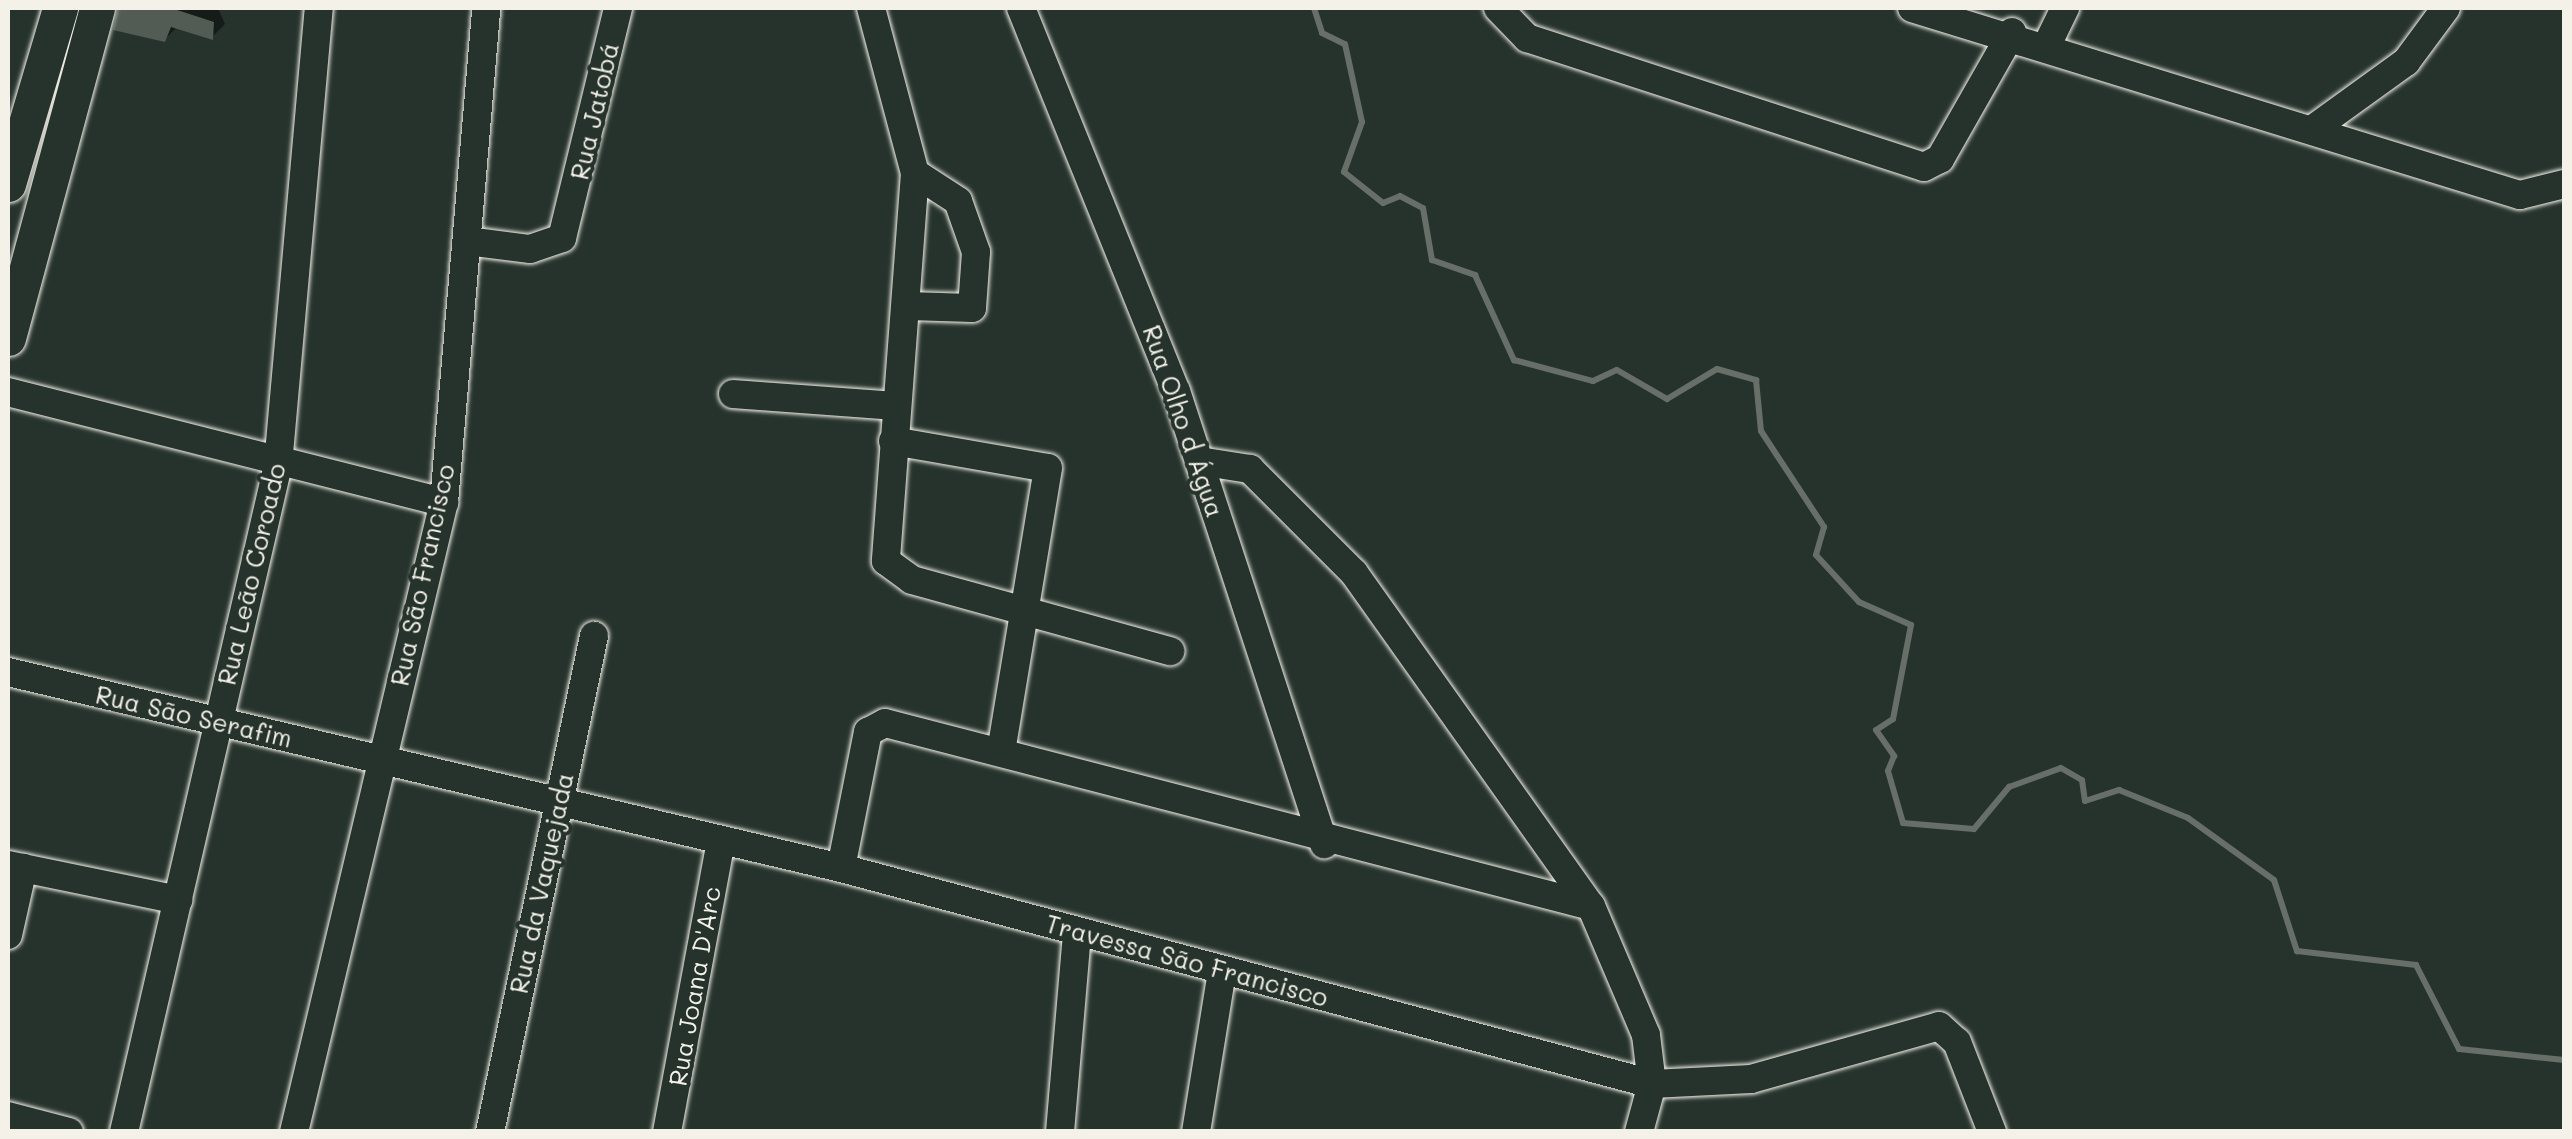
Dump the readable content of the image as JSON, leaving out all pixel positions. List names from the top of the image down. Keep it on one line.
{"streets":{"street":["Rua Jatobá","Rua Olho d Água","Rua Leão Coroado","Rua São Francisco","Rua São Serafim","Rua da Vaquejada","Travessa São Francisco","Rua Joana D'Arc"]},"crossings":[["Rua Jatobá","Rua São Francisco"],["Rua Leão Coroado","Rua São Serafim"],["Rua São Francisco","Rua São Serafim"],["Rua São Serafim","Rua da Vaquejada"],["Rua São Serafim","Travessa São Francisco"],["Rua da Vaquejada","Travessa São Francisco"],["Travessa São Francisco","Rua Joana D'Arc"]]}
